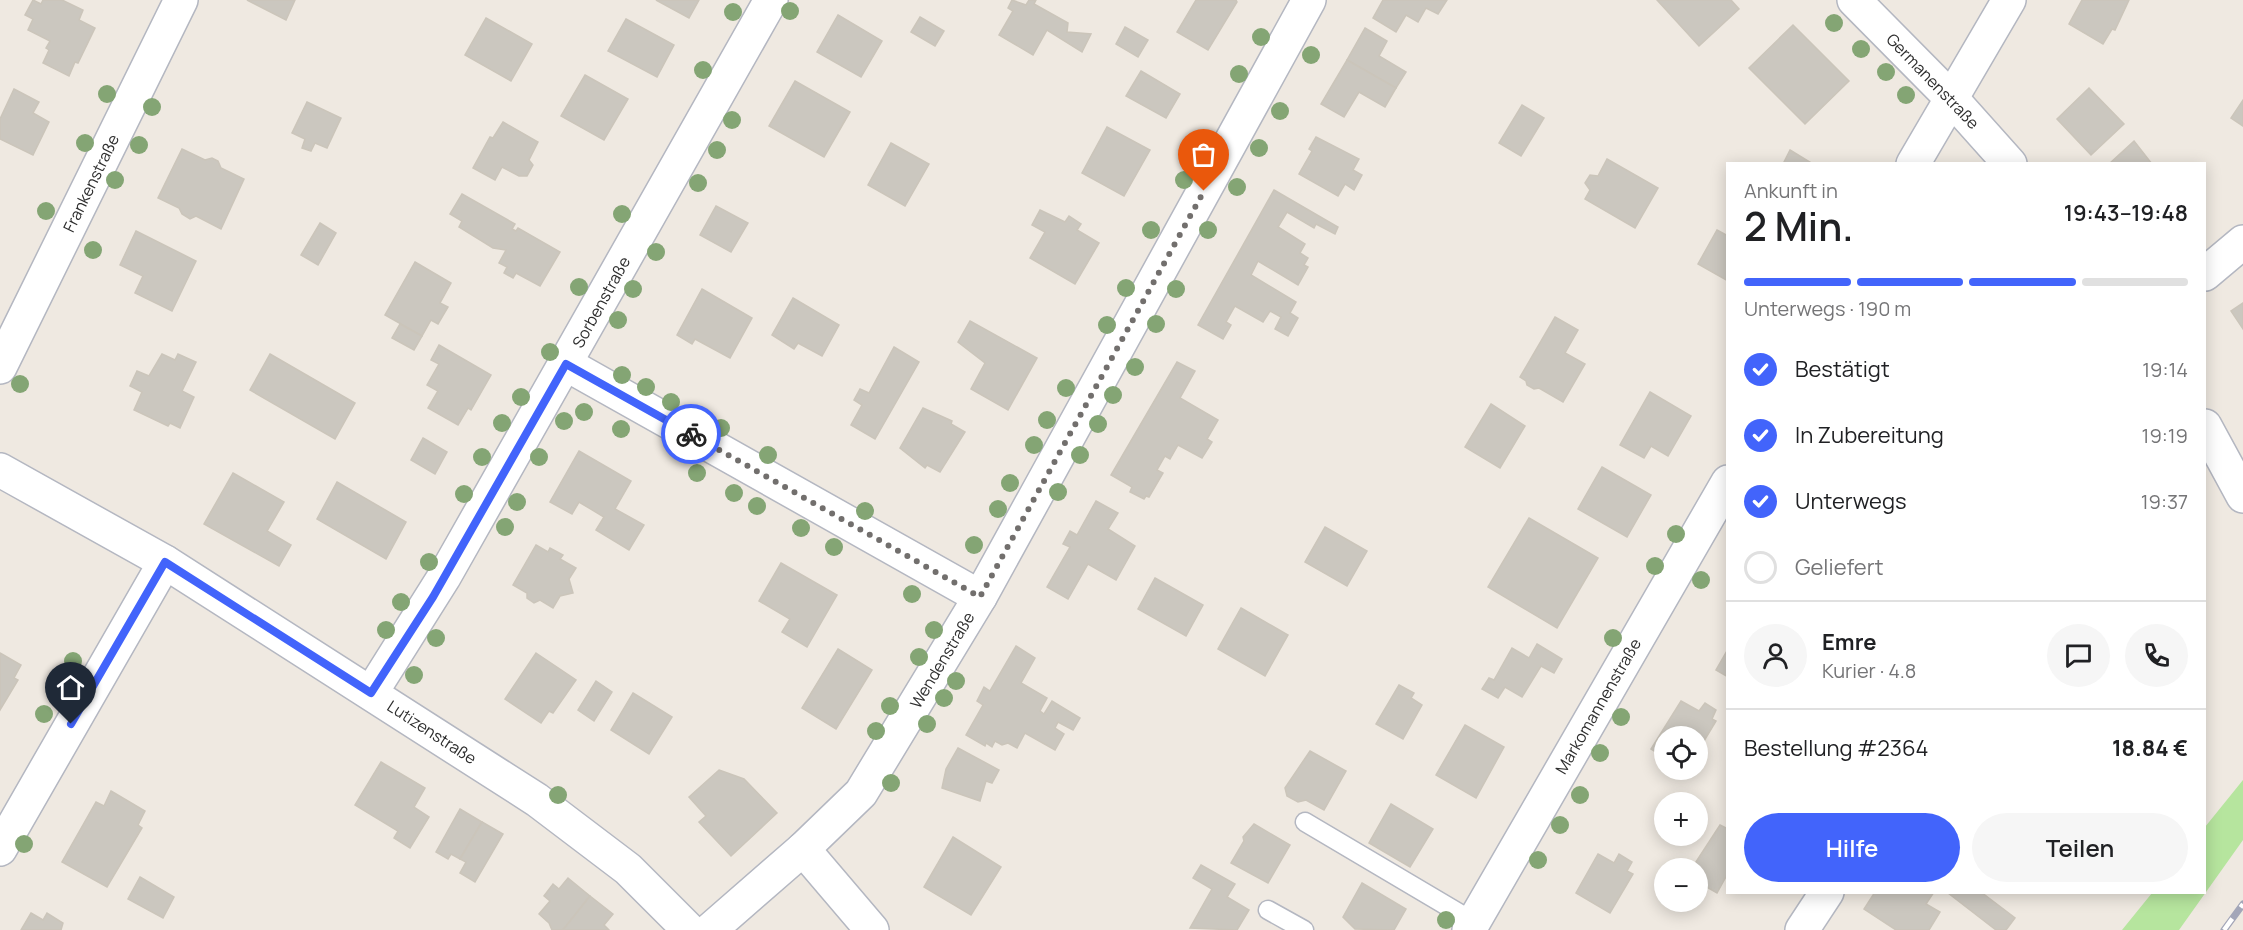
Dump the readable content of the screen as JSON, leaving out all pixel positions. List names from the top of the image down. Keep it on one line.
{"streets":{"street":["Germanenstraße","Frankenstraße","Sorbenstraße","Wendenstraße","Markomannenstraße","Lutizenstraße"]},"crossings":[["Sorbenstraße","Lutizenstraße"]],"page":{"heading":["2 Min.","Ankunft in","19:43–19:48"],"panel":["Emre","Kurier · 4.8","Bestellung #2364","18.84 €"],"bar":"Unterwegs · 190 m","list":[["Bestätigt","19:14"],["In Zubereitung","19:19"],["Unterwegs","19:37"],"Geliefert"],"map_buttons":["+","−"],"buttons":["Hilfe","Teilen"]}}
